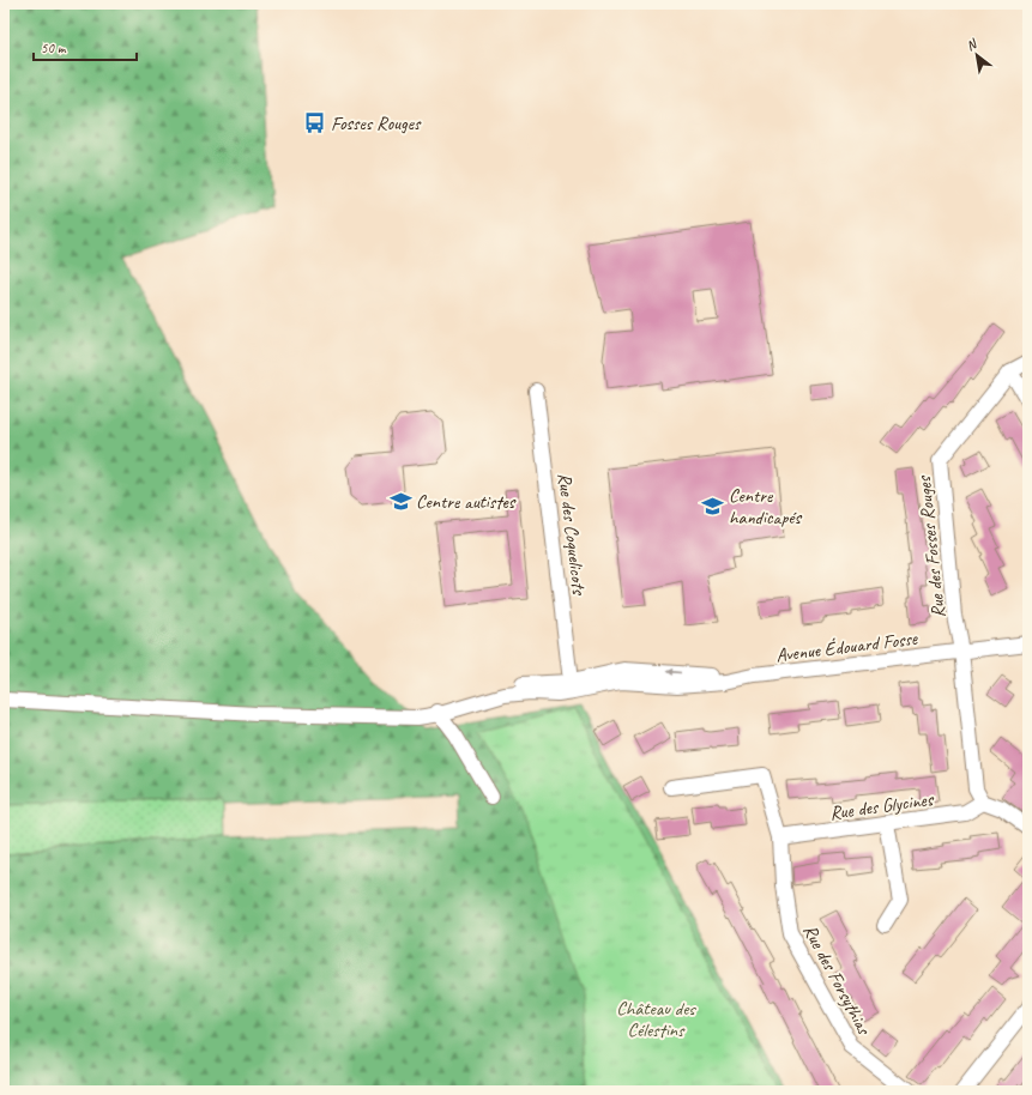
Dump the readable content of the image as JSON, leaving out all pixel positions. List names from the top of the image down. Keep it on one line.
{"streets":{"street":["Rue des Coquelicots","Rue des Fosses Rouges","Avenue Édouard Fosse","Rue des Glycines","Rue des Forsythias"]},"crossings":[["Rue des Coquelicots","Avenue Édouard Fosse"],["Rue des Fosses Rouges","Avenue Édouard Fosse"],["Rue des Fosses Rouges","Rue des Glycines"],["Rue des Glycines","Rue des Forsythias"]],"parks":["Château des Célestins"],"places":{"bus stop":["Fosses Rouges"],"school or university":["Centre autistes","Centre handicapés"]},"scale_bar":"50 m","north":"top left"}
